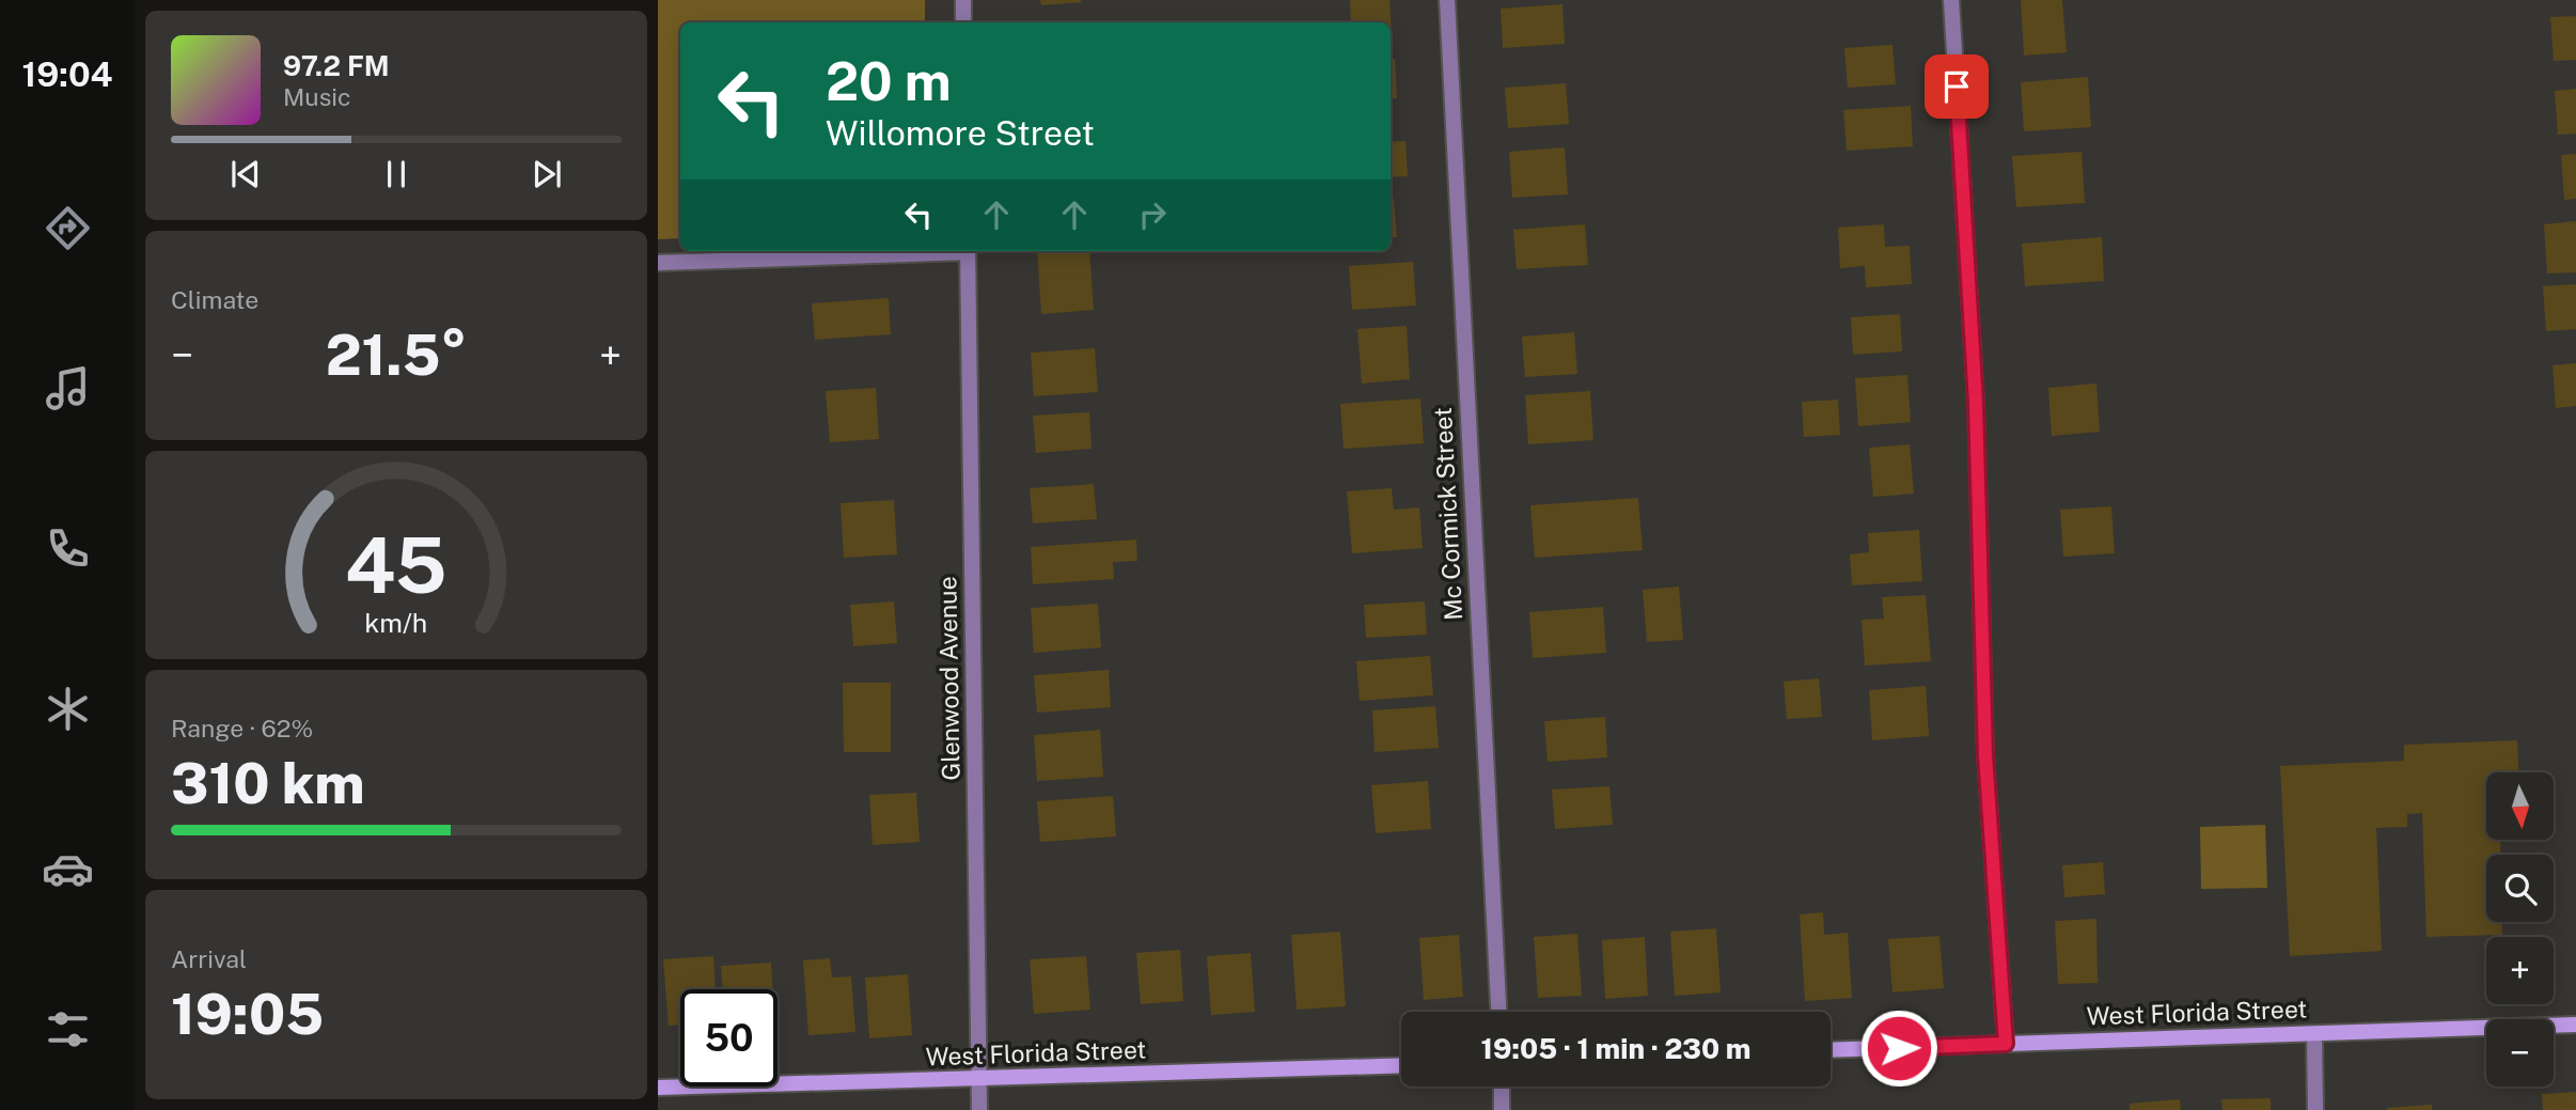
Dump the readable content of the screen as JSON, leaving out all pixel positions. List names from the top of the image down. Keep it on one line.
{"streets":{"main road":["West Florida Street"],"street":["Mc Cormick Street","Glenwood Avenue"]},"crossings":[["Glenwood Avenue","West Florida Street"]],"north":"bottom","page":{"tabs":"19:04","turn":["20 m","Willomore Street"],"song":["97.2 FM","Music"],"tile":["Climate",["Range · 62%","310 km"],["Arrival","19:05"]],"heat":["−","21.5°","+"],"map_buttons":["+","−"],"limit":"50","trip":"19:05 · 1 min · 230 m","gauge":["45","km/h"]}}
